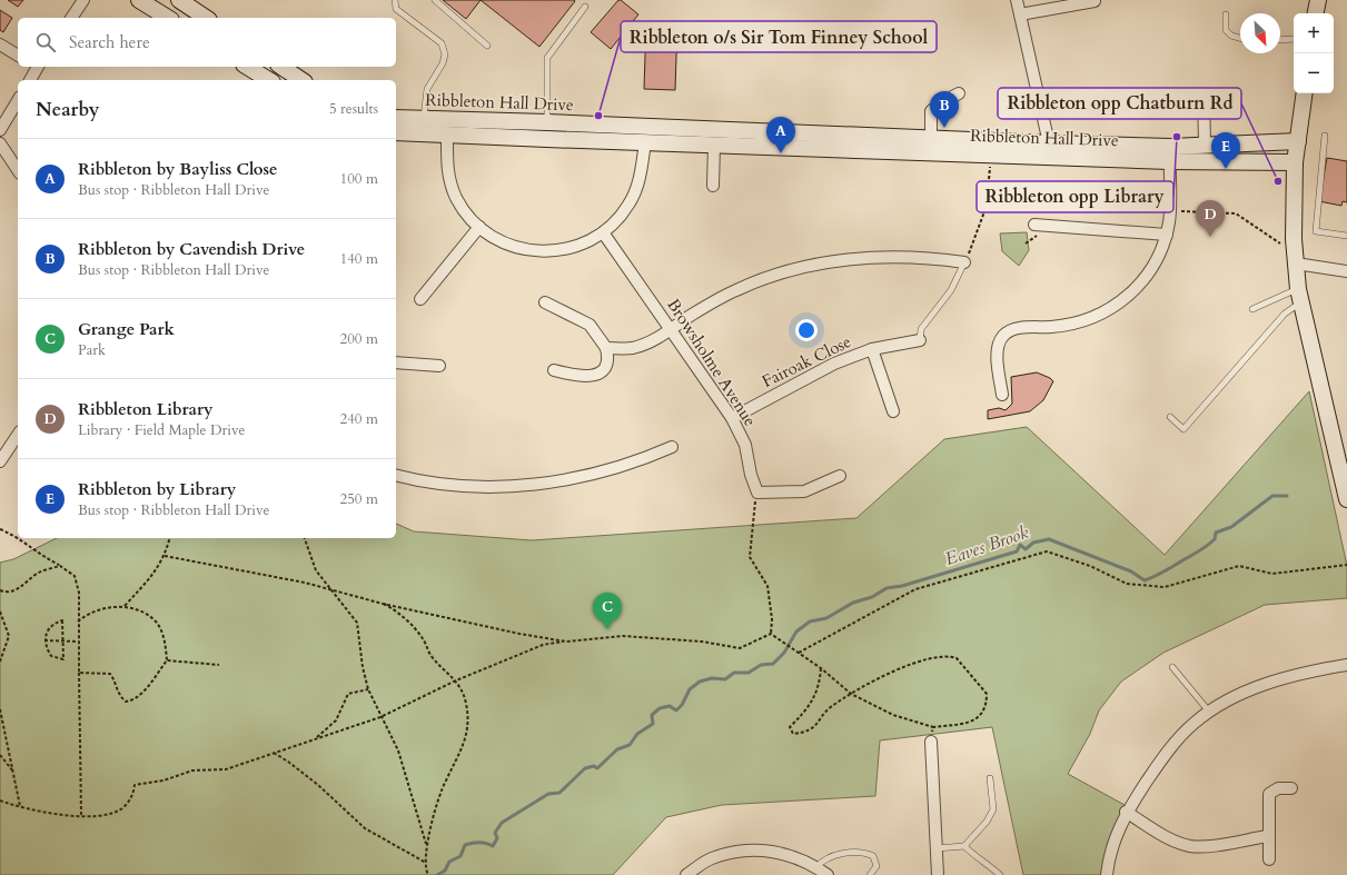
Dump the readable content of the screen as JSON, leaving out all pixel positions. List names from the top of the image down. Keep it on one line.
{"streets":{"street":["Ribbleton Hall Drive","Fairoak Close","Browsholme Avenue"]},"crossings":[["Fairoak Close","Browsholme Avenue"]],"water":["Eaves Brook"],"places":["Ribbleton o/s Sir Tom Finney School","Ribbleton opp Library","Ribbleton opp Chatburn Rd"],"north":"bottom right","page":{"map_buttons":["+","−"],"search":"Search here","heading":["Nearby","5 results"],"pins":["B","A","E","D","C"],"list":[{"mark":"A","name":"Ribbleton by Bayliss Close","note":"Bus stop · Ribbleton Hall Drive","value":"100 m"},{"mark":"B","name":"Ribbleton by Cavendish Drive","note":"Bus stop · Ribbleton Hall Drive","value":"140 m"},{"mark":"C","name":"Grange Park","note":"Park","value":"200 m"},{"mark":"D","name":"Ribbleton Library","note":"Library · Field Maple Drive","value":"240 m"},{"mark":"E","name":"Ribbleton by Library","note":"Bus stop · Ribbleton Hall Drive","value":"250 m"}]}}
